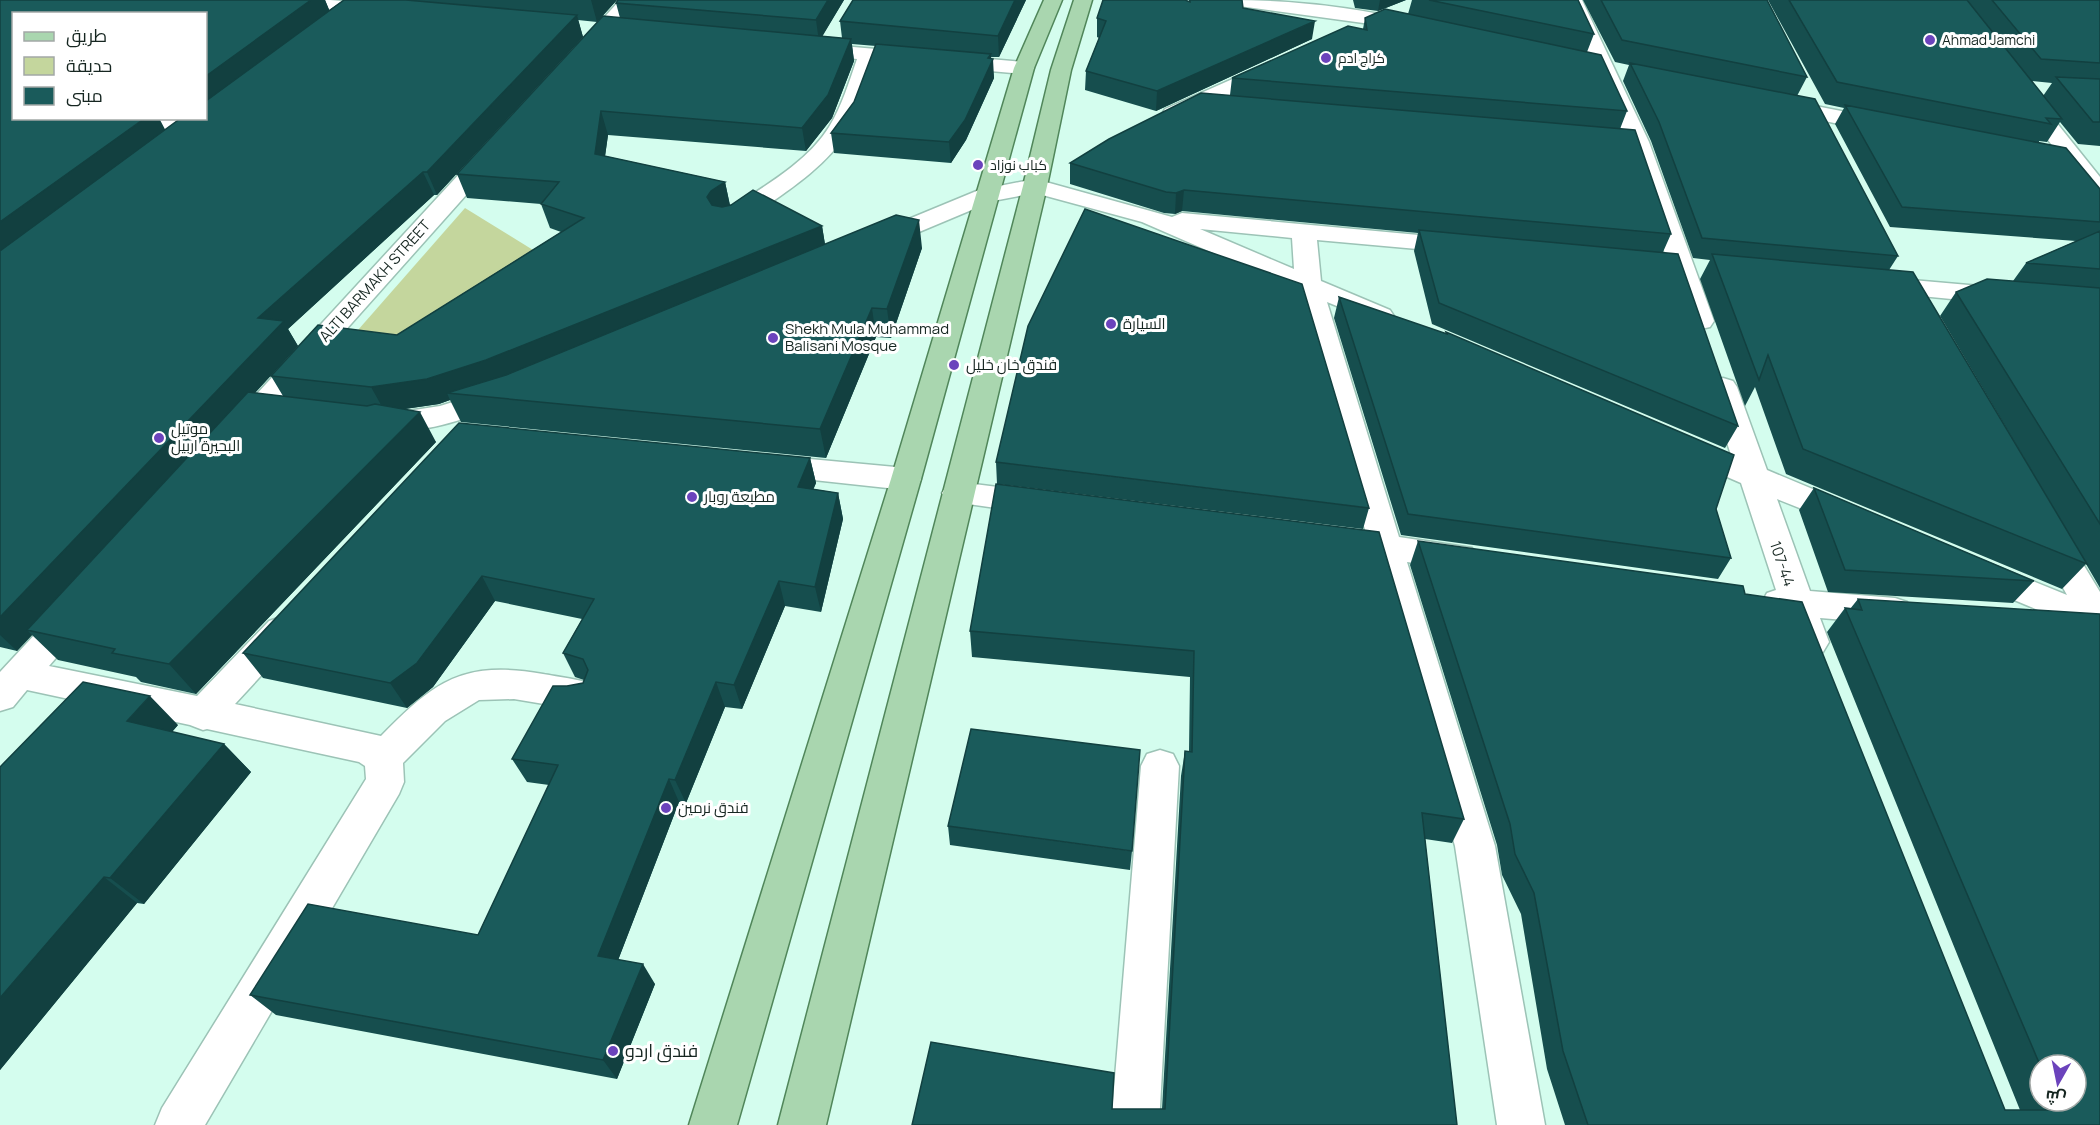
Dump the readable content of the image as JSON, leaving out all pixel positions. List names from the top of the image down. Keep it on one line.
{"streets":{"street":["ALTI BARMAKH STREET","107-44"]},"places":["Ahmad Jamchi","كراج ادم","كباب نوزاد","السيارة","Shekh Mula Muhammad Balisani Mosque","فندق خان خليل","موتيل البحيرة اربيل","مطبعة روبار","فندق نرمين","فندق اردو"],"legend":["طريق","حديقة","مبنى"],"north":"bottom"}
